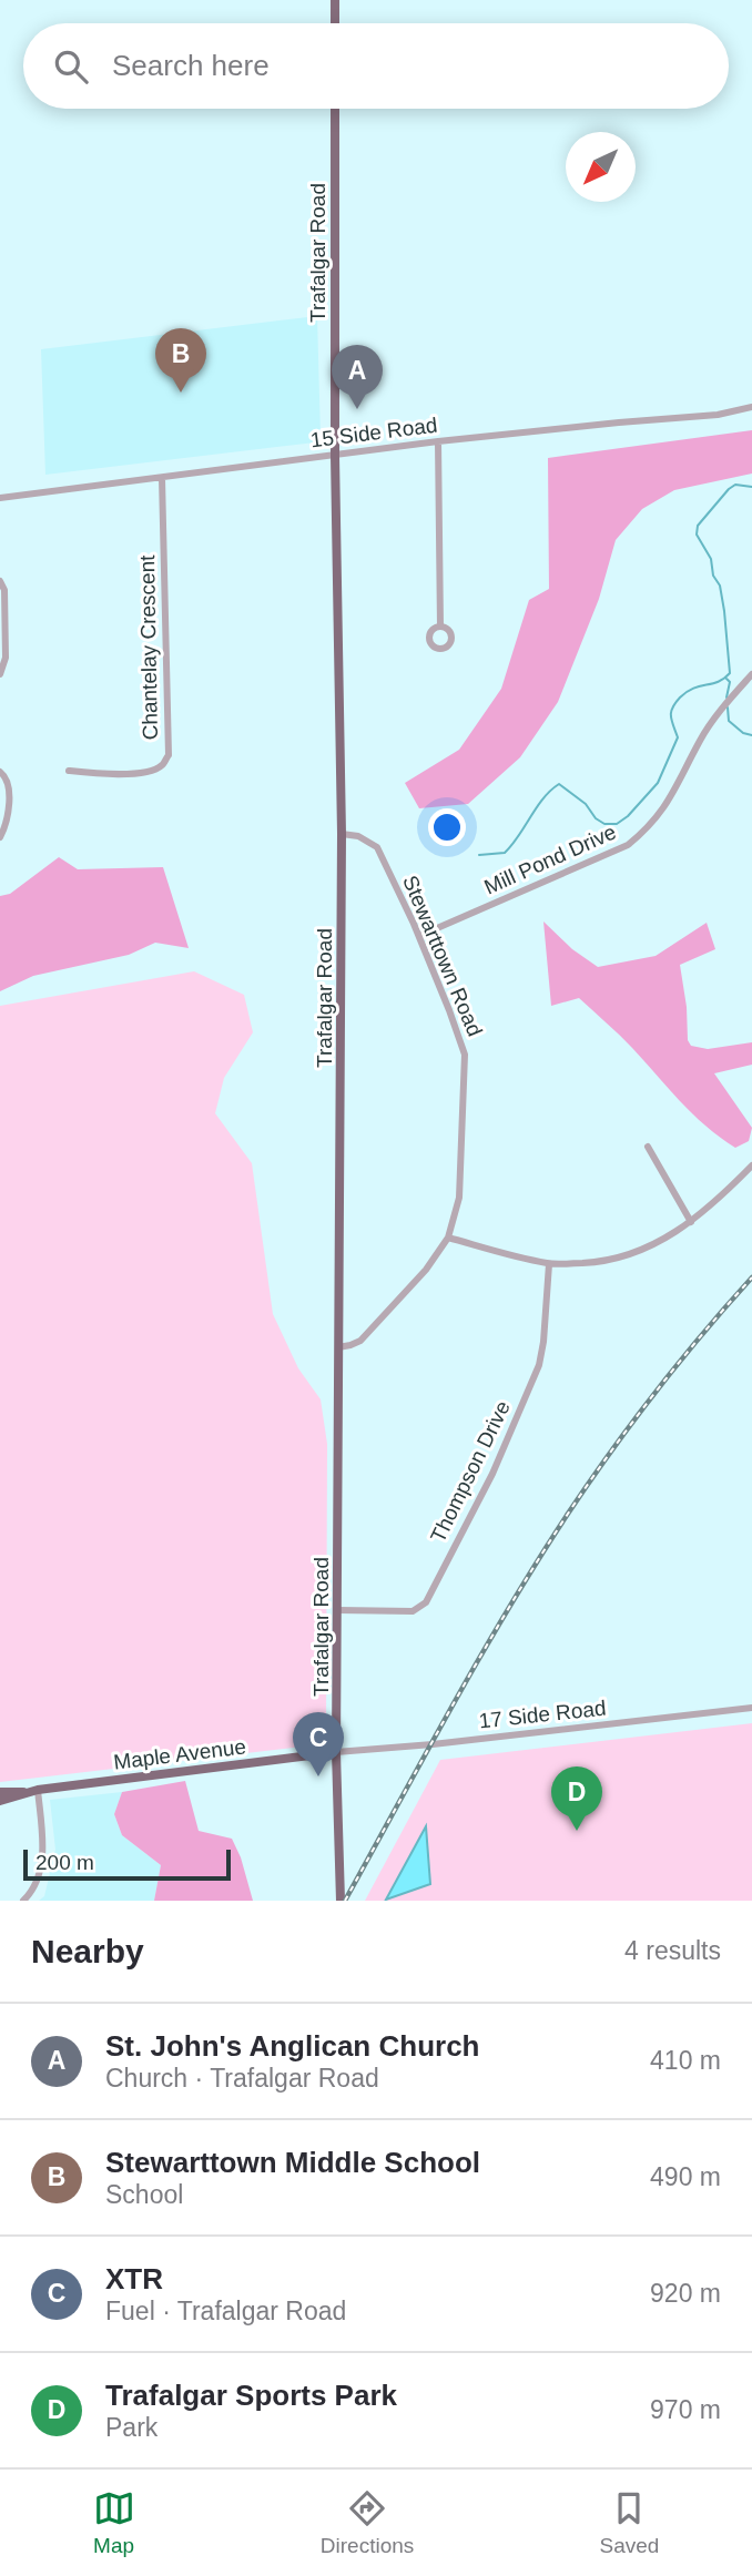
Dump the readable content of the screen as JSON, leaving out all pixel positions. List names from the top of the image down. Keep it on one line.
{"streets":{"main road":["Trafalgar Road","Maple Avenue"],"street":["15 Side Road","Chantelay Crescent","Mill Pond Drive","Stewarttown Road","Thompson Drive","17 Side Road"]},"crossings":[["Trafalgar Road","15 Side Road"],["Trafalgar Road","Stewarttown Road"],["Trafalgar Road","Thompson Drive"],["Trafalgar Road","17 Side Road"],["Trafalgar Road","Maple Avenue"],["15 Side Road","Chantelay Crescent"],["Mill Pond Drive","Stewarttown Road"],["17 Side Road","Maple Avenue"]],"scale_bar":"200 m","north":"bottom left","page":{"search":"Search here","pins":["B","A","C","D"],"scale":"200 m","heading":["Nearby","4 results"],"list":[{"mark":"A","name":"St. John's Anglican Church","note":"Church · Trafalgar Road","value":"410 m"},{"mark":"B","name":"Stewarttown Middle School","note":"School","value":"490 m"},{"mark":"C","name":"XTR","note":"Fuel · Trafalgar Road","value":"920 m"},{"mark":"D","name":"Trafalgar Sports Park","note":"Park","value":"970 m"}],"nav":["Map","Directions","Saved"]}}
